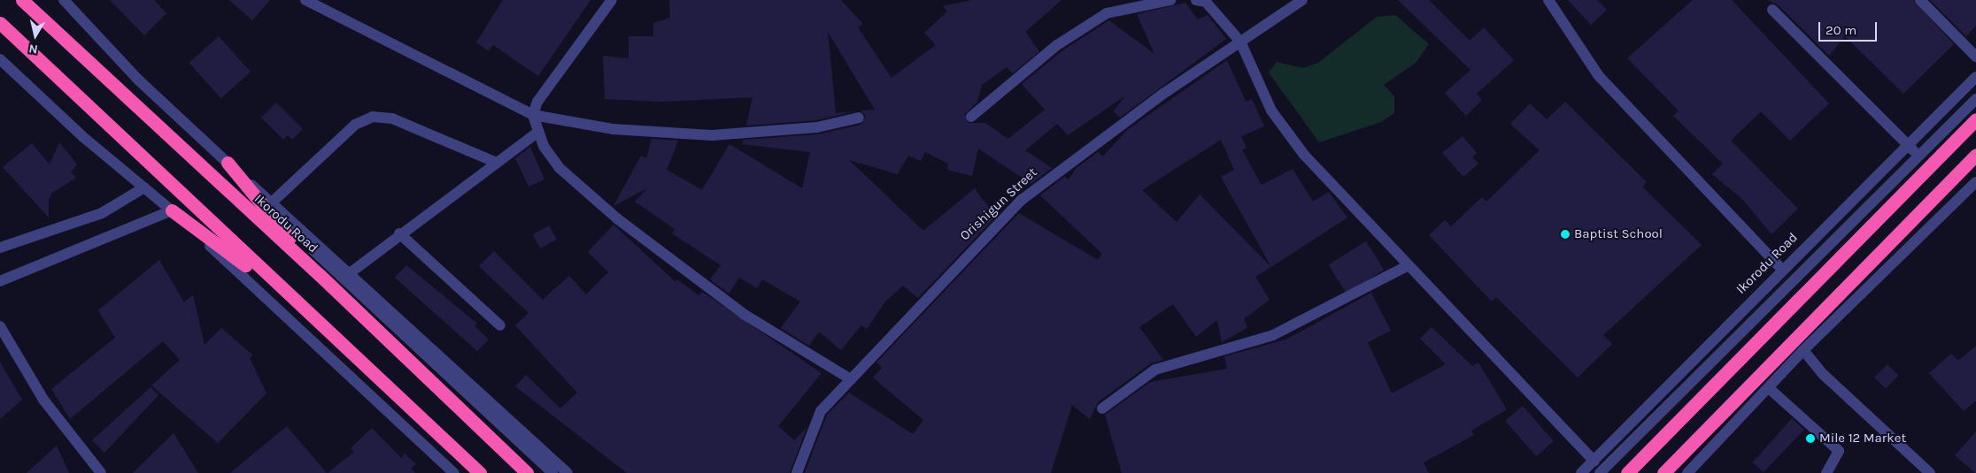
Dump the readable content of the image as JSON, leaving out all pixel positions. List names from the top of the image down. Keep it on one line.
{"streets":{"highway":["Ikorodu Road"],"street":["Orishigun Street"]},"places":["Baptist School","Mile 12 Market"],"scale_bar":"20 m","north":"bottom"}
